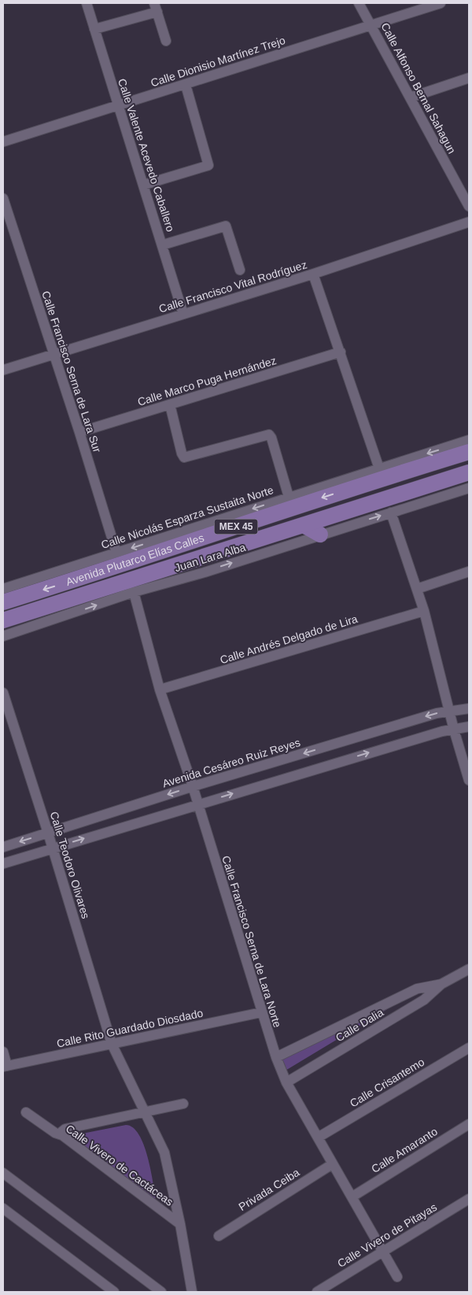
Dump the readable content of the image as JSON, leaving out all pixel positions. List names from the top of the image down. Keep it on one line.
{"streets":{"main road":["MEX 45","Avenida Plutarco Elías Calles"],"street":["Calle Dionisio Martínez Trejo","Calle Alfonso Bernal Sahagun","Calle Valente Acevedo Caballero","Calle Francisco Vital Rodríguez","Calle Francisco Serna de Lara Sur","Calle Marco Puga Hernández","Calle Nicolás Esparza Sustaita Norte","Juan Lara Alba","Calle Andrés Delgado de Lira","Avenida Cesáreo Ruiz Reyes","Calle Teodoro Olivares","Calle Francisco Serna de Lara Norte","Calle Dalia","Calle Rito Guardado Diosdado","Calle Crisantemo","Calle Amaranto","Calle Vivero de Cactáceas","Privada Ceiba","Calle Vivero de Pitayas"]},"crossings":[["Calle Dionisio Martínez Trejo","Calle Alfonso Bernal Sahagun"],["Calle Dionisio Martínez Trejo","Calle Valente Acevedo Caballero"],["Calle Valente Acevedo Caballero","Calle Francisco Vital Rodríguez"],["Calle Francisco Vital Rodríguez","Calle Francisco Serna de Lara Sur"],["Calle Francisco Serna de Lara Sur","Calle Marco Puga Hernández"],["Calle Francisco Serna de Lara Sur","Calle Nicolás Esparza Sustaita Norte"],["Juan Lara Alba","Avenida Plutarco Elías Calles"],["Juan Lara Alba","Calle Francisco Serna de Lara Norte"],["Calle Andrés Delgado de Lira","Calle Francisco Serna de Lara Norte"],["Avenida Cesáreo Ruiz Reyes","Calle Teodoro Olivares"],["Avenida Cesáreo Ruiz Reyes","Calle Francisco Serna de Lara Norte"],["Calle Teodoro Olivares","Calle Rito Guardado Diosdado"],["Calle Teodoro Olivares","Calle Vivero de Cactáceas"],["Calle Francisco Serna de Lara Norte","Calle Dalia"],["Calle Francisco Serna de Lara Norte","Calle Rito Guardado Diosdado"],["Calle Francisco Serna de Lara Norte","Calle Crisantemo"],["Calle Francisco Serna de Lara Norte","Calle Amaranto"],["Calle Francisco Serna de Lara Norte","Privada Ceiba"],["Calle Francisco Serna de Lara Norte","Calle Vivero de Pitayas"]],"one_way":["Calle Nicolás Esparza Sustaita Norte","Juan Lara Alba"]}
